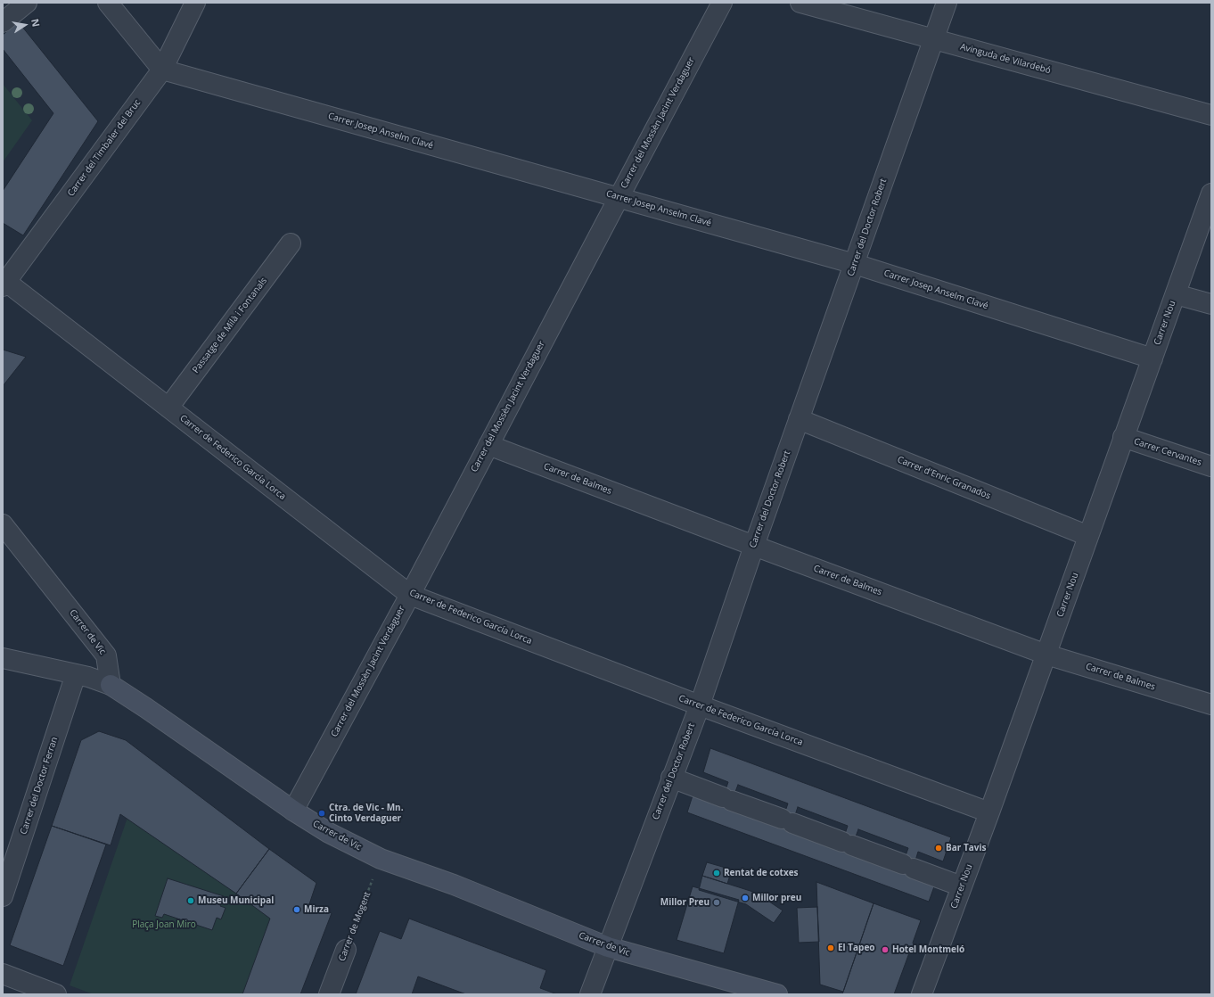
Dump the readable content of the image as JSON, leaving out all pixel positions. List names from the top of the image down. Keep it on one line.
{"streets":{"street":["Avinguda de Vilardebó","Carrer del Mossèn Jacint Verdaguer","Carrer Josep Anselm Clavé","Carrer del Timbaler del Bruc","Carrer del Doctor Robert","Carrer Nou","Passatge de Milà i Fontanals","Carrer Cervantes","Carrer de Federico García Lorca","Carrer d'Enric Granados","Carrer de Balmes","Carrer de Vic","Carrer del Doctor Ferran","Carrer de Mogent"]},"crossings":[["Avinguda de Vilardebó","Carrer del Doctor Robert"],["Carrer del Mossèn Jacint Verdaguer","Carrer Josep Anselm Clavé"],["Carrer del Mossèn Jacint Verdaguer","Carrer de Federico García Lorca"],["Carrer del Mossèn Jacint Verdaguer","Carrer de Balmes"],["Carrer del Mossèn Jacint Verdaguer","Carrer de Vic"],["Carrer Josep Anselm Clavé","Carrer del Timbaler del Bruc"],["Carrer Josep Anselm Clavé","Carrer del Doctor Robert"],["Carrer Josep Anselm Clavé","Carrer Nou"],["Carrer del Timbaler del Bruc","Carrer de Federico García Lorca"],["Carrer del Doctor Robert","Carrer de Federico García Lorca"],["Carrer del Doctor Robert","Carrer d'Enric Granados"],["Carrer del Doctor Robert","Carrer de Balmes"],["Carrer del Doctor Robert","Carrer de Vic"],["Carrer Nou","Carrer Cervantes"],["Carrer Nou","Carrer de Federico García Lorca"],["Carrer Nou","Carrer d'Enric Granados"],["Carrer Nou","Carrer de Balmes"],["Passatge de Milà i Fontanals","Carrer de Federico García Lorca"],["Carrer de Vic","Carrer de Mogent"]],"parks":["Plaça Joan Miro"],"places":["Ctra. de Vic - Mn. Cinto Verdaguer","Bar Tavis","Rentat de cotxes","Millor preu","Museu Municipal","Millor Preu","Mirza","El Tapeo","Hotel Montmeló"],"north":"right"}
